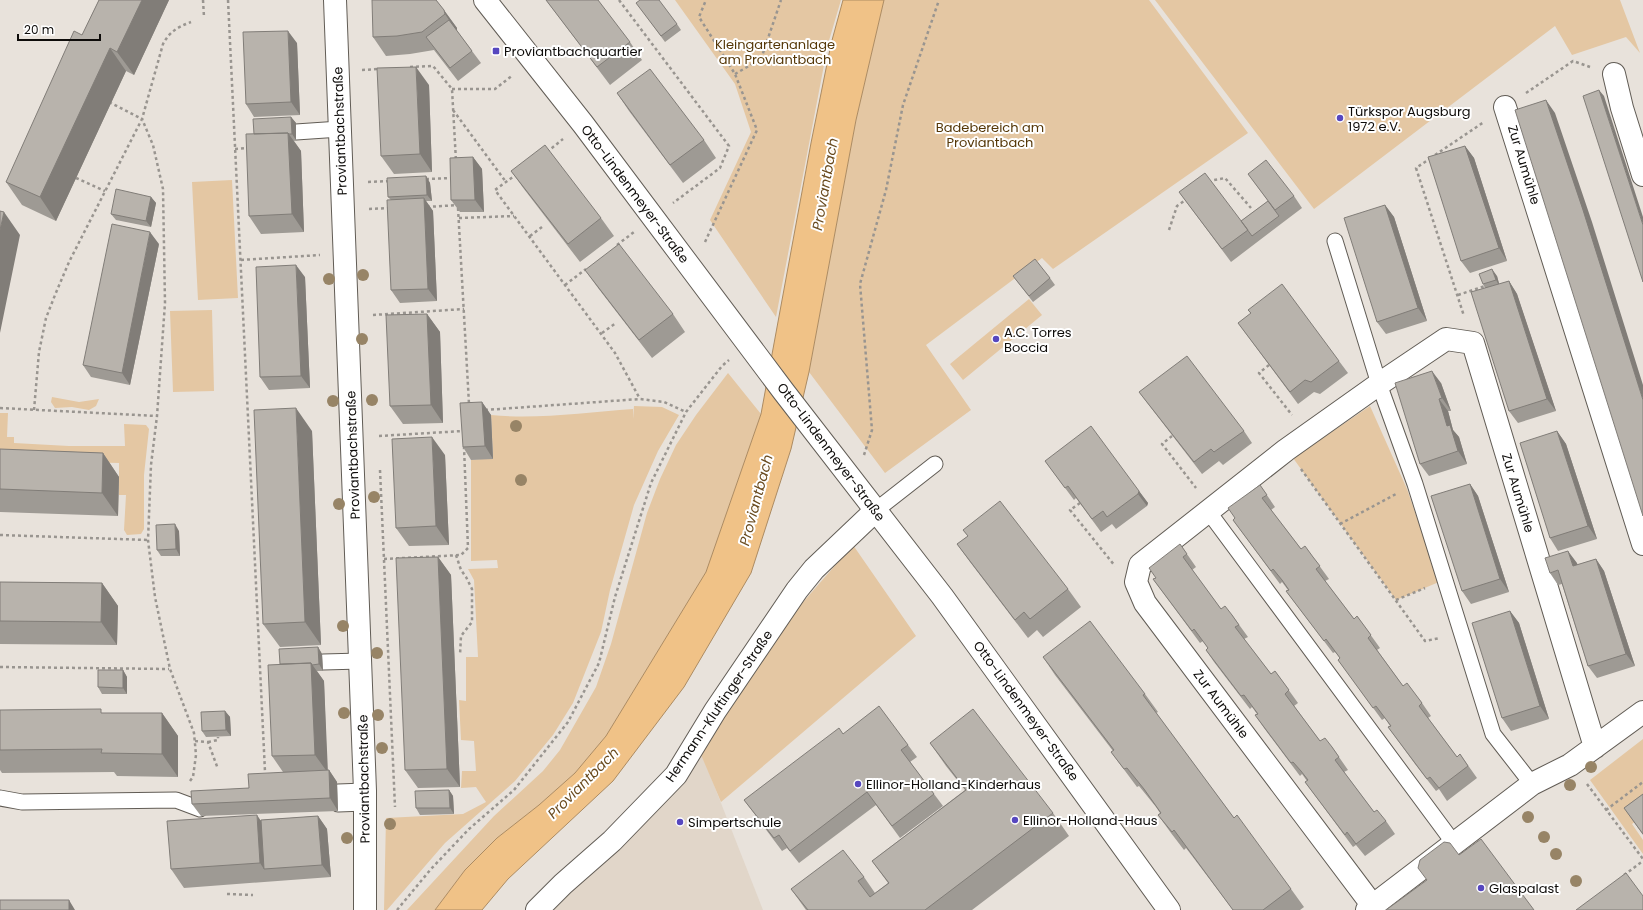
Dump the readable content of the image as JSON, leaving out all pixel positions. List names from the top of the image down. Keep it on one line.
{"streets":{"street":["Proviantbachstraße","Zur Aumühle","Otto-Lindenmeyer-Straße","Hermann-Kluftinger-Straße"]},"crossings":[["Otto-Lindenmeyer-Straße","Hermann-Kluftinger-Straße"]],"water":["Proviantbach"],"parks":["Kleingartenanlage am Proviantbach","Badebereich am Proviantbach"],"places":{"transit":["Proviantbachquartier"],"other":["Türkspor Augsburg 1972 e.V.","A.C. Torres Boccia","Ellinor-Holland-Kinderhaus","Ellinor-Holland-Haus","Simpertschule","Glaspalast"]},"scale_bar":"20 m"}
